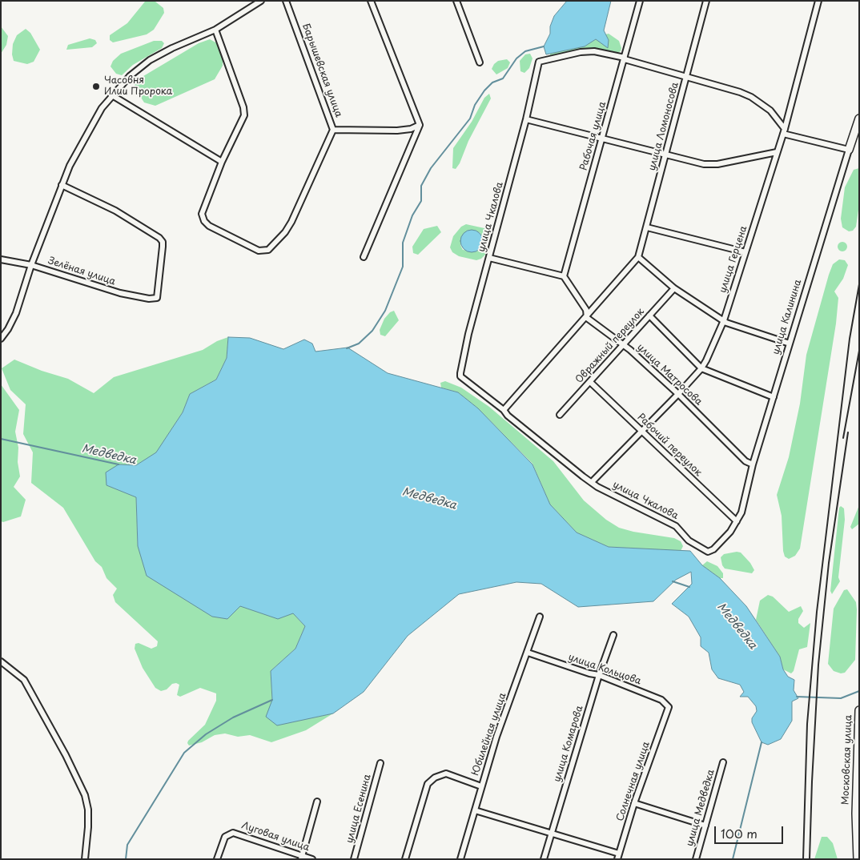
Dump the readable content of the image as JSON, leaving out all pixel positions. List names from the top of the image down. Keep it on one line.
{"streets":{"street":["Барышевская улица","улица Ломоносова","Рабочая улица","улица Чкалова","улица Герцена","Зелёная улица","улица Калинина","Овражный переулок","улица Матросова","Рабочий переулок","улица Кольцова","Юбилейная улица","улица Комарова","Московская улица","Солнечная улица","улица Медведка","улица Есенина","Луговая улица"]},"crossings":[["Рабочая улица","улица Чкалова"],["Рабочая улица","улица Матросова"],["улица Чкалова","улица Герцена"],["улица Чкалова","улица Калинина"],["улица Герцена","улица Матросова"],["улица Герцена","Рабочий переулок"],["улица Калинина","улица Матросова"],["улица Калинина","Рабочий переулок"],["Овражный переулок","улица Матросова"],["Овражный переулок","Рабочий переулок"],["улица Кольцова","Юбилейная улица"],["улица Кольцова","улица Комарова"],["улица Кольцова","Солнечная улица"]],"water":["Медведка"],"places":["Часовня Илии Пророка"],"scale_bar":"100 m"}
